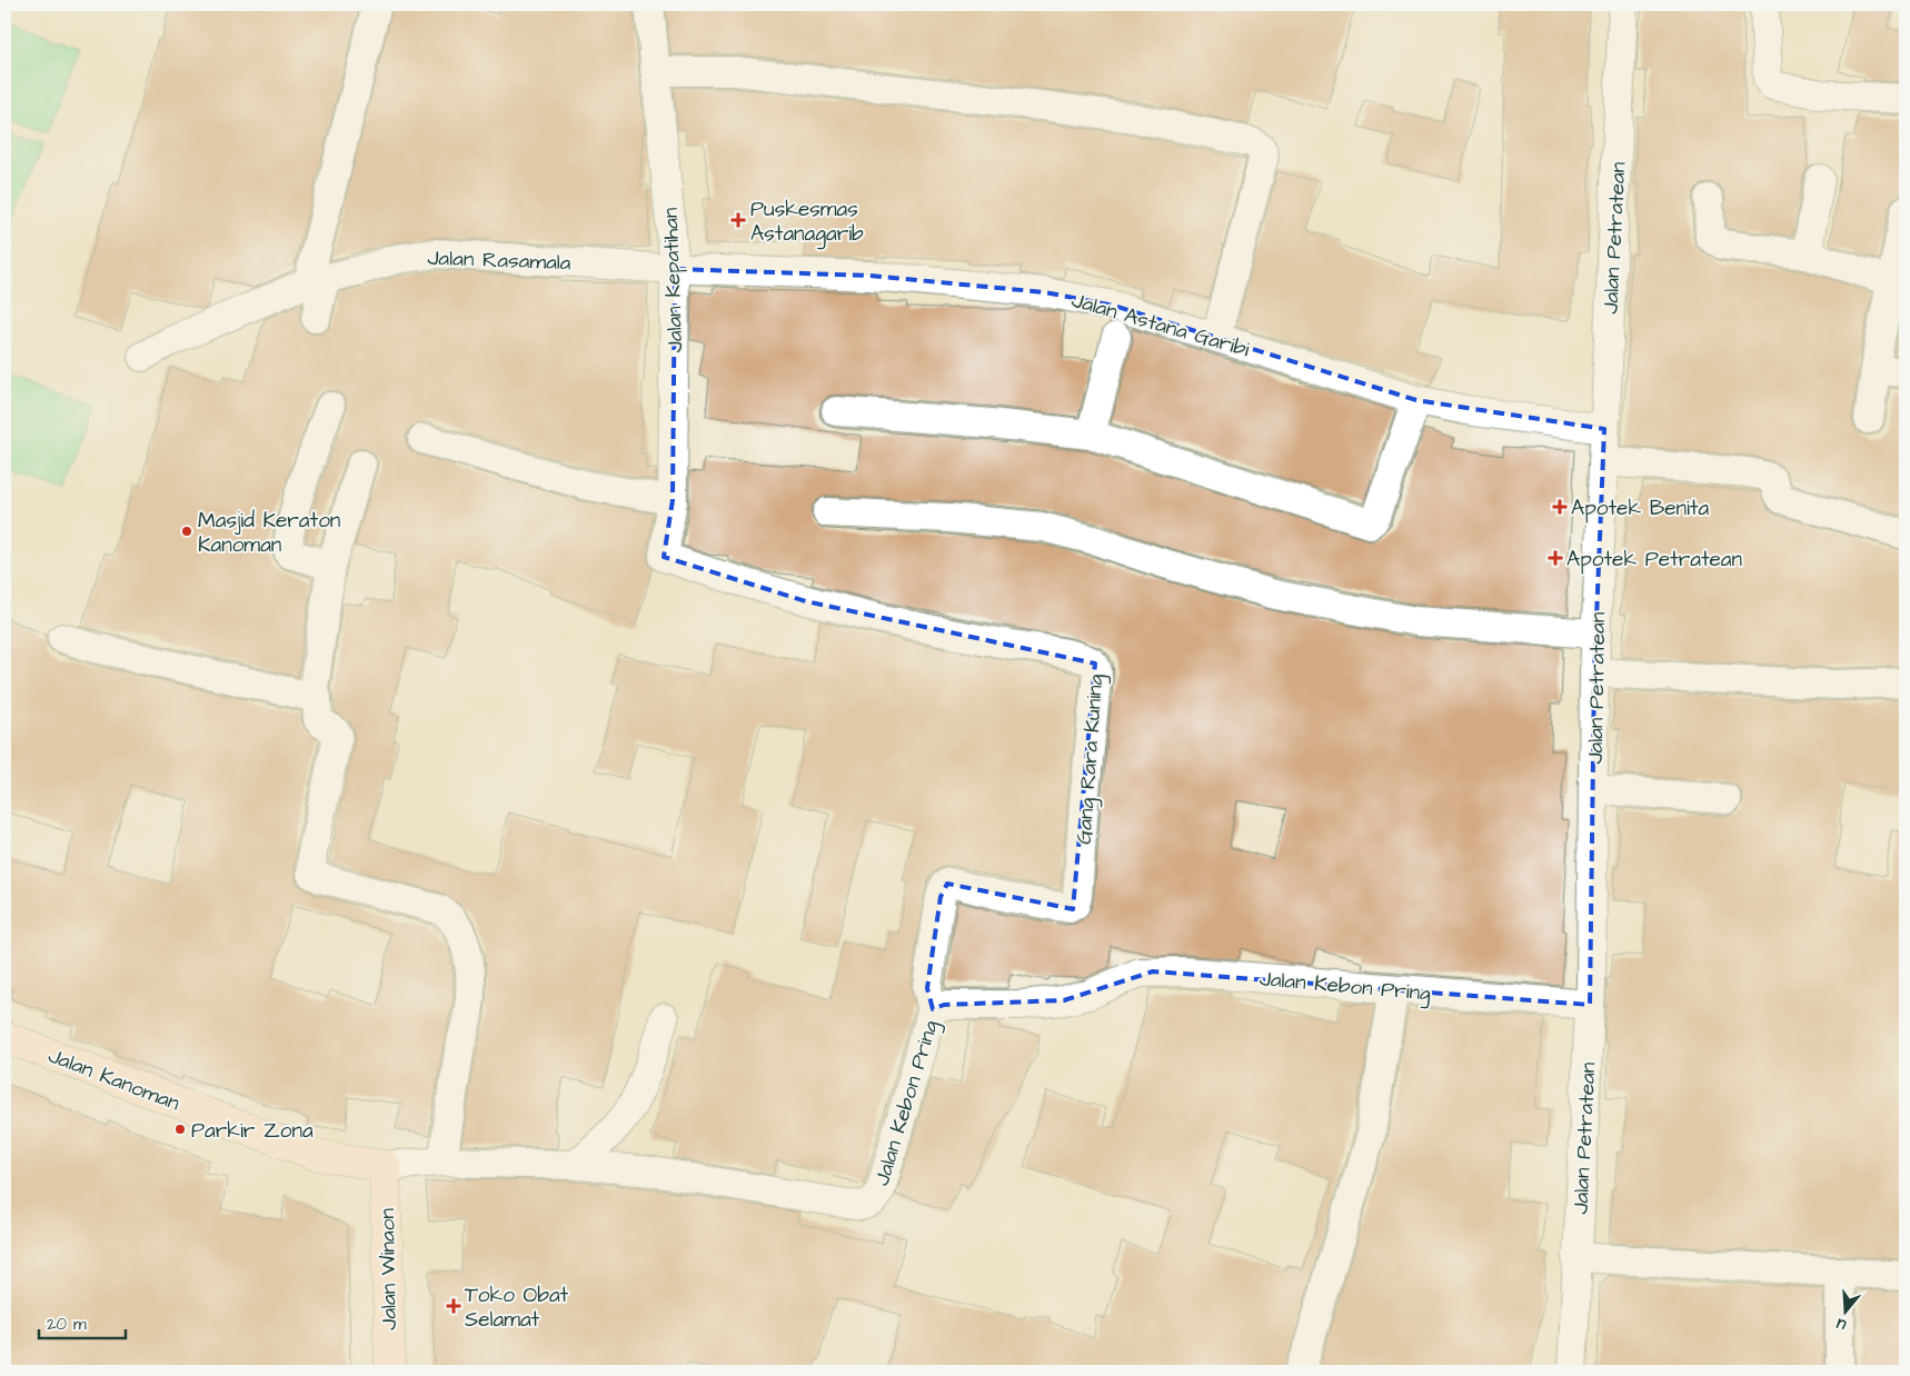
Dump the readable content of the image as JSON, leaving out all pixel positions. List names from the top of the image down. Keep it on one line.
{"streets":{"street":["Jalan Petratean","Jalan Rasamala","Jalan Kepatihan","Jalan Astana Garibi","Gang Rara Kuning","Jalan Kebon Pring","Jalan Kanoman","Jalan Winaon"]},"crossings":[["Jalan Petratean","Jalan Astana Garibi"],["Jalan Petratean","Jalan Kebon Pring"],["Jalan Rasamala","Jalan Kepatihan"],["Jalan Rasamala","Jalan Astana Garibi"],["Jalan Kepatihan","Jalan Astana Garibi"],["Jalan Kepatihan","Gang Rara Kuning"],["Gang Rara Kuning","Jalan Kebon Pring"],["Jalan Kebon Pring","Jalan Kanoman"],["Jalan Kebon Pring","Jalan Winaon"],["Jalan Kanoman","Jalan Winaon"]],"places":{"health":["Puskesmas Astanagarib","Apotek Benita","Apotek Petratean","Toko Obat Selamat"],"other":["Masjid Keraton Kanoman","Parkir Zona"]},"scale_bar":"20 m","north":"bottom"}
